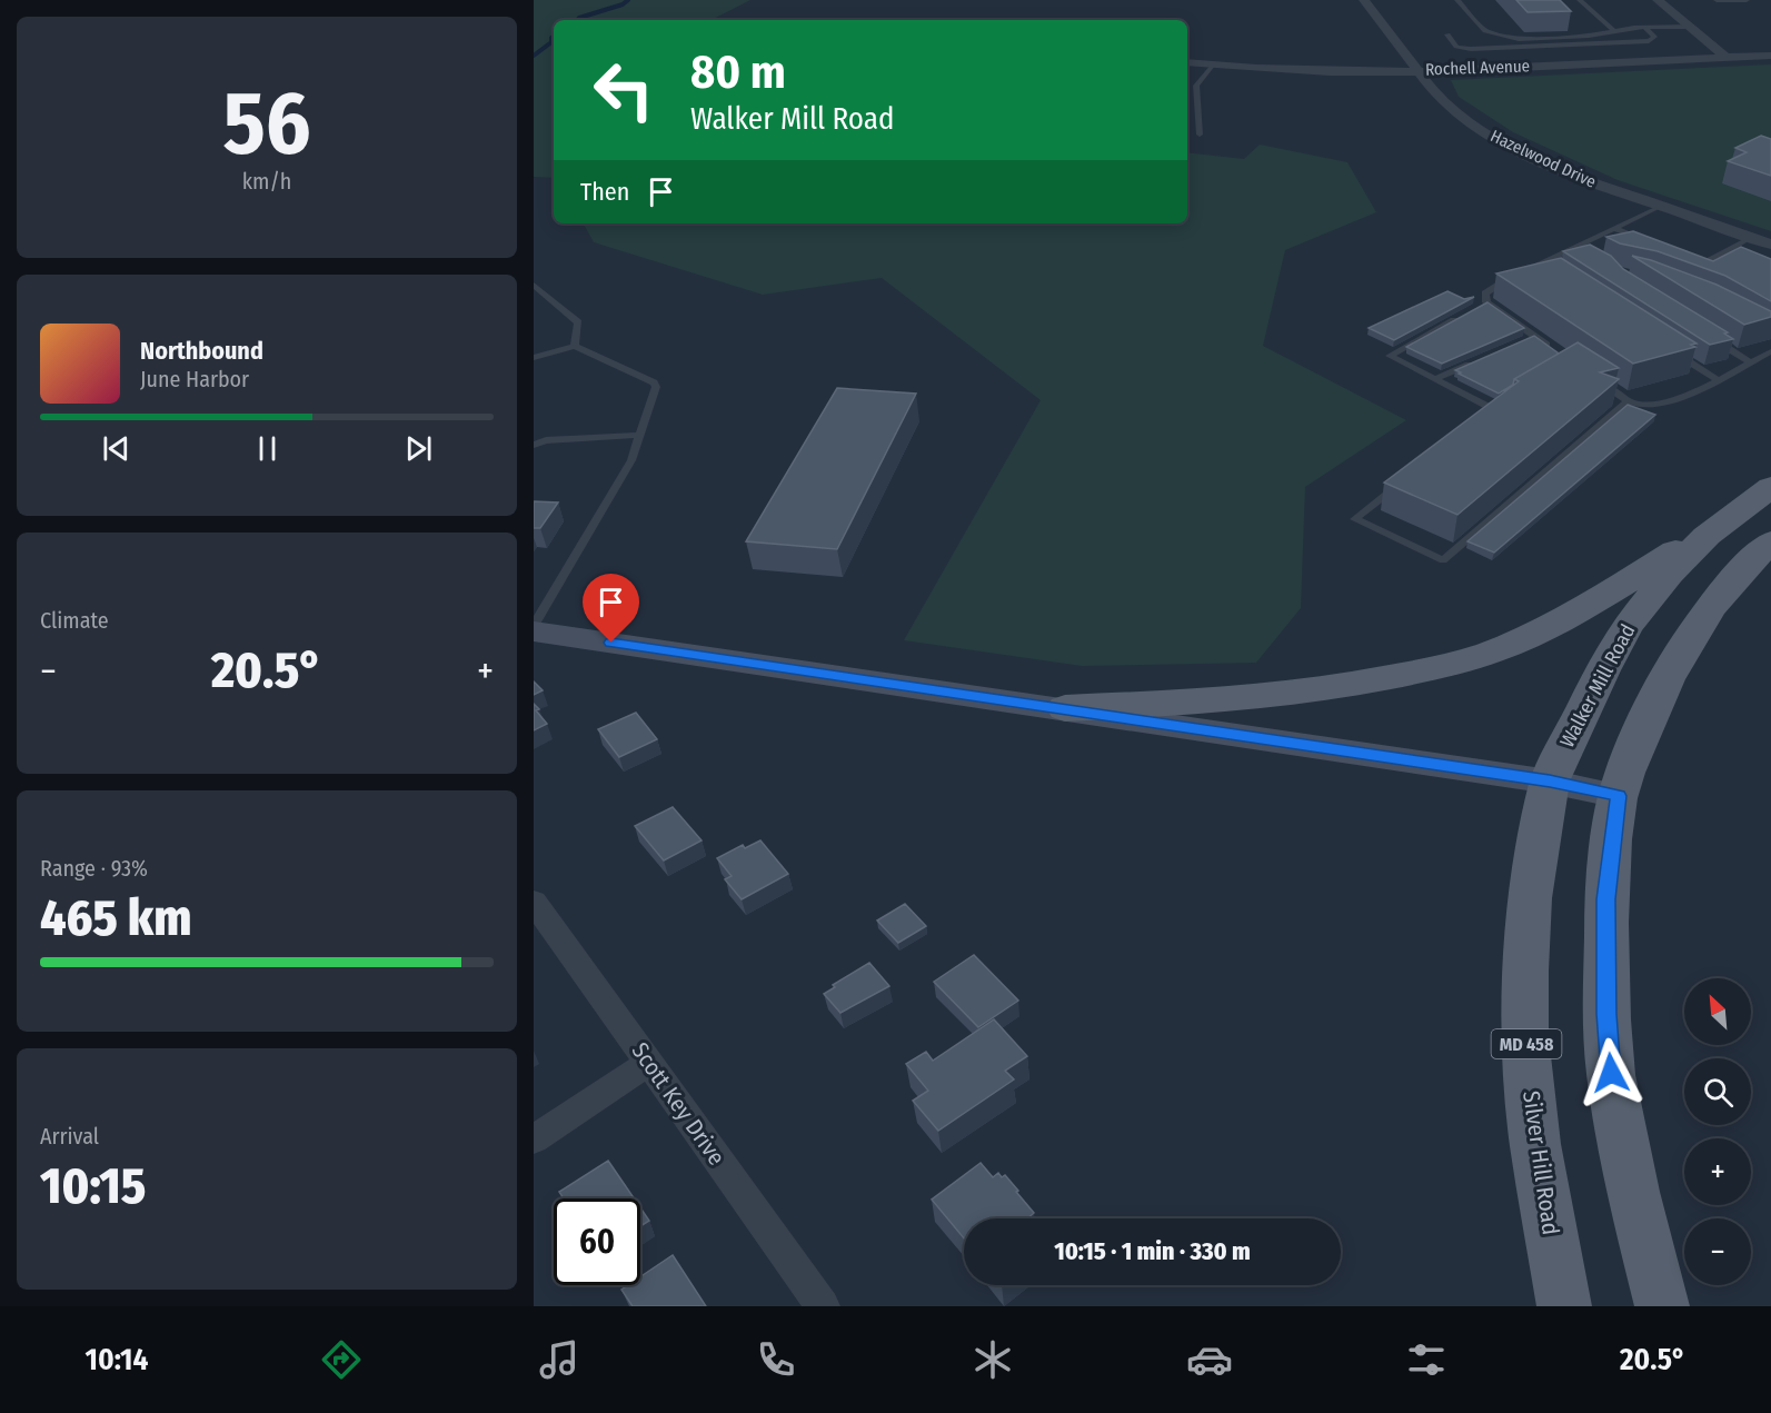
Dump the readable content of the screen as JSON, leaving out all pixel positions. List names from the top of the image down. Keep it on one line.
{"streets":{"main road":["Walker Mill Road","MD 458","Silver Hill Road"],"street":["Rochell Avenue","Hazelwood Drive","Scott Key Drive"]},"crossings":[["Rochell Avenue","Hazelwood Drive"],["Walker Mill Road","Silver Hill Road"]],"north":"top left","page":{"tile":[["56","km/h"],"Climate",["Range · 93%","465 km"],["Arrival","10:15"]],"turn":["80 m","Walker Mill Road"],"then":"Then","song":["Northbound","June Harbor"],"heat":["−","20.5°","+"],"map_buttons":["+","−"],"limit":"60","trip":"10:15 · 1 min · 330 m","tabs":["10:14","20.5°"]}}
